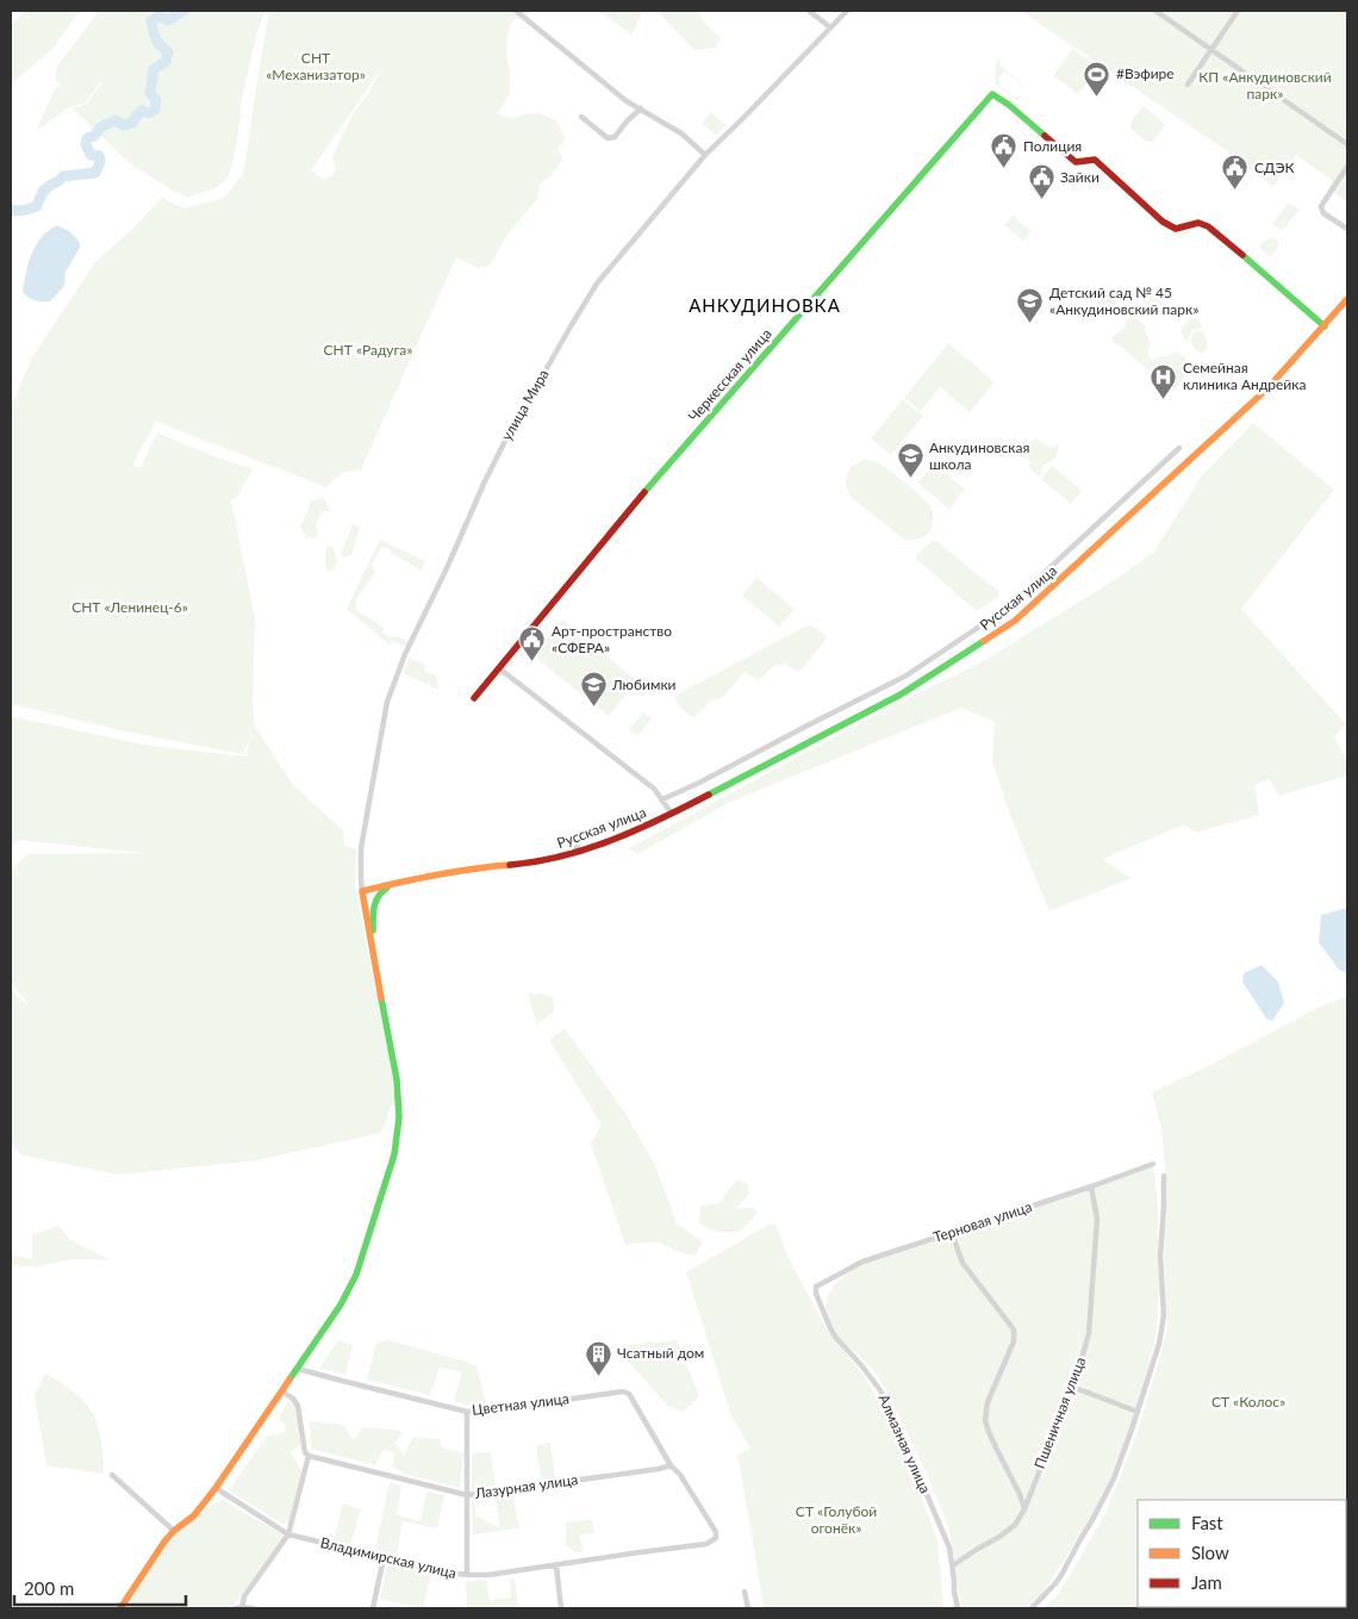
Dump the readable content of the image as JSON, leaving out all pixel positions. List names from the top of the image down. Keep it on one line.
{"streets":{"street":["Черкесская улица","улица Мира","Русская улица","Терновая улица","Цветная улица","Пшеничная улица","Алмазная улица","Лазурная улица","Владимирская улица"]},"crossings":[["Черкесская улица","Русская улица"],["улица Мира","Русская улица"],["Терновая улица","Пшеничная улица"],["Терновая улица","Алмазная улица"],["Цветная улица","Лазурная улица"],["Цветная улица","Владимирская улица"],["Пшеничная улица","Алмазная улица"],["Лазурная улица","Владимирская улица"]],"districts":["АНКУДИНОВКА"],"parks":["СНТ «Механизатор»","КП «Анкудиновский парк»","СНТ «Радуга»","СНТ «Ленинец-6»","СТ «Колос»","СТ «Голубой огонёк»"],"places":{"sports":["#Вэфире"],"public building":["Полиция","СДЭК","Зайки","Арт-пространство «СФЕРА»"],"school or university":["Детский сад № 45 «Анкудиновский парк»","Анкудиновская школа","Любимки"],"hospital":["Семейная клиника Андрейка"],"building":["Чсатный дом"]},"legend":["Fast","Slow","Jam"],"scale_bar":"200 m"}
